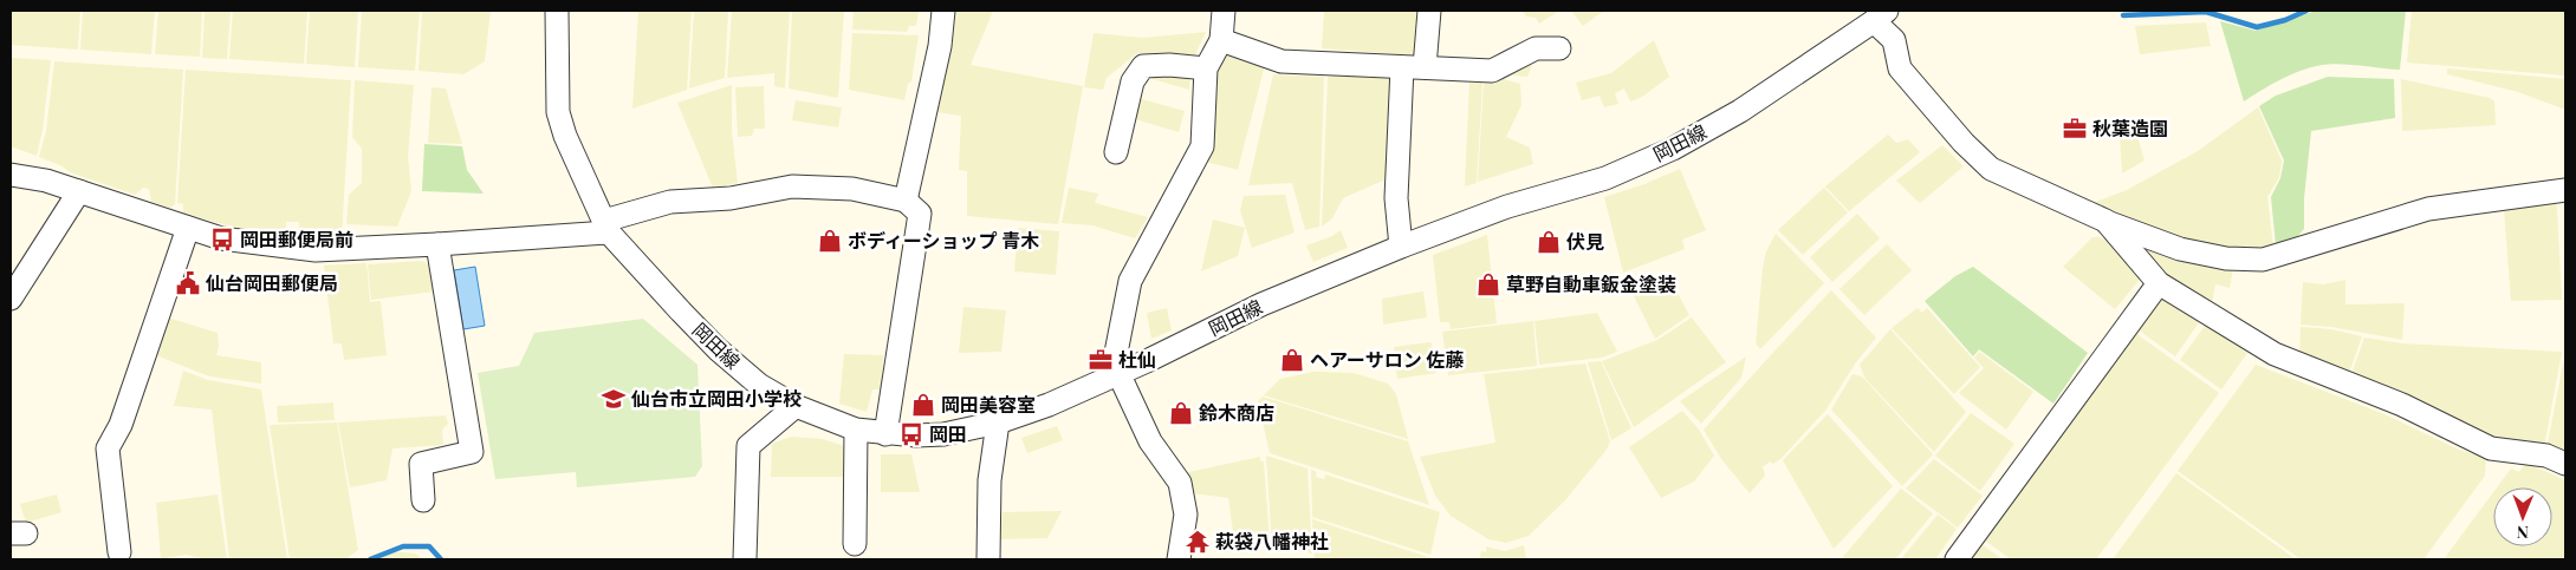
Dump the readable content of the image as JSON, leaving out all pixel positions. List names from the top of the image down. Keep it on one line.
{"streets":{"street":["岡田線"]},"places":{"office":["秋葉造園","杜仙"],"bus stop":["岡田郵便局前","岡田"],"shop":["ボディーショップ 青木","伏見","草野自動車鈑金塗装","ヘアーサロン 佐藤","岡田美容室","鈴木商店"],"public building":["仙台岡田郵便局"],"school or university":["仙台市立岡田小学校"],"temple":["萩袋八幡神社"]},"north":"bottom"}
